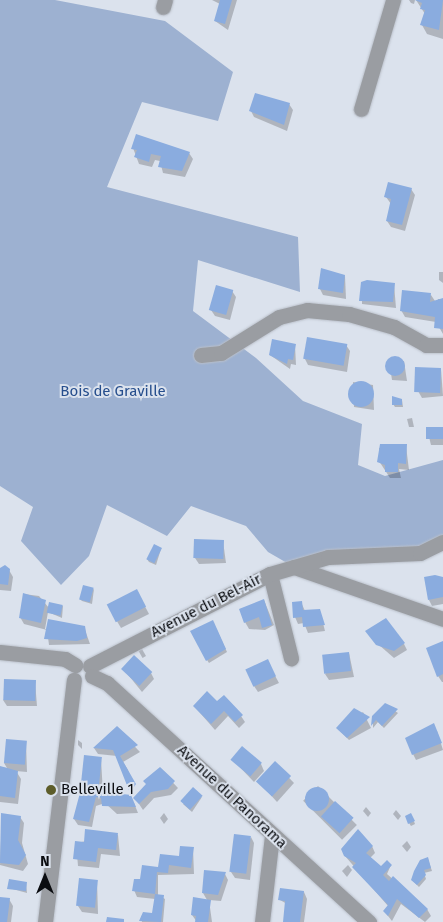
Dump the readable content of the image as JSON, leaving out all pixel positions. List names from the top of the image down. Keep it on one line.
{"streets":{"street":["Avenue du Bel-Air","Avenue du Panorama"]},"crossings":[["Avenue du Bel-Air","Avenue du Panorama"]],"parks":["Bois de Graville"],"places":["Belleville 1"],"north":"top"}
